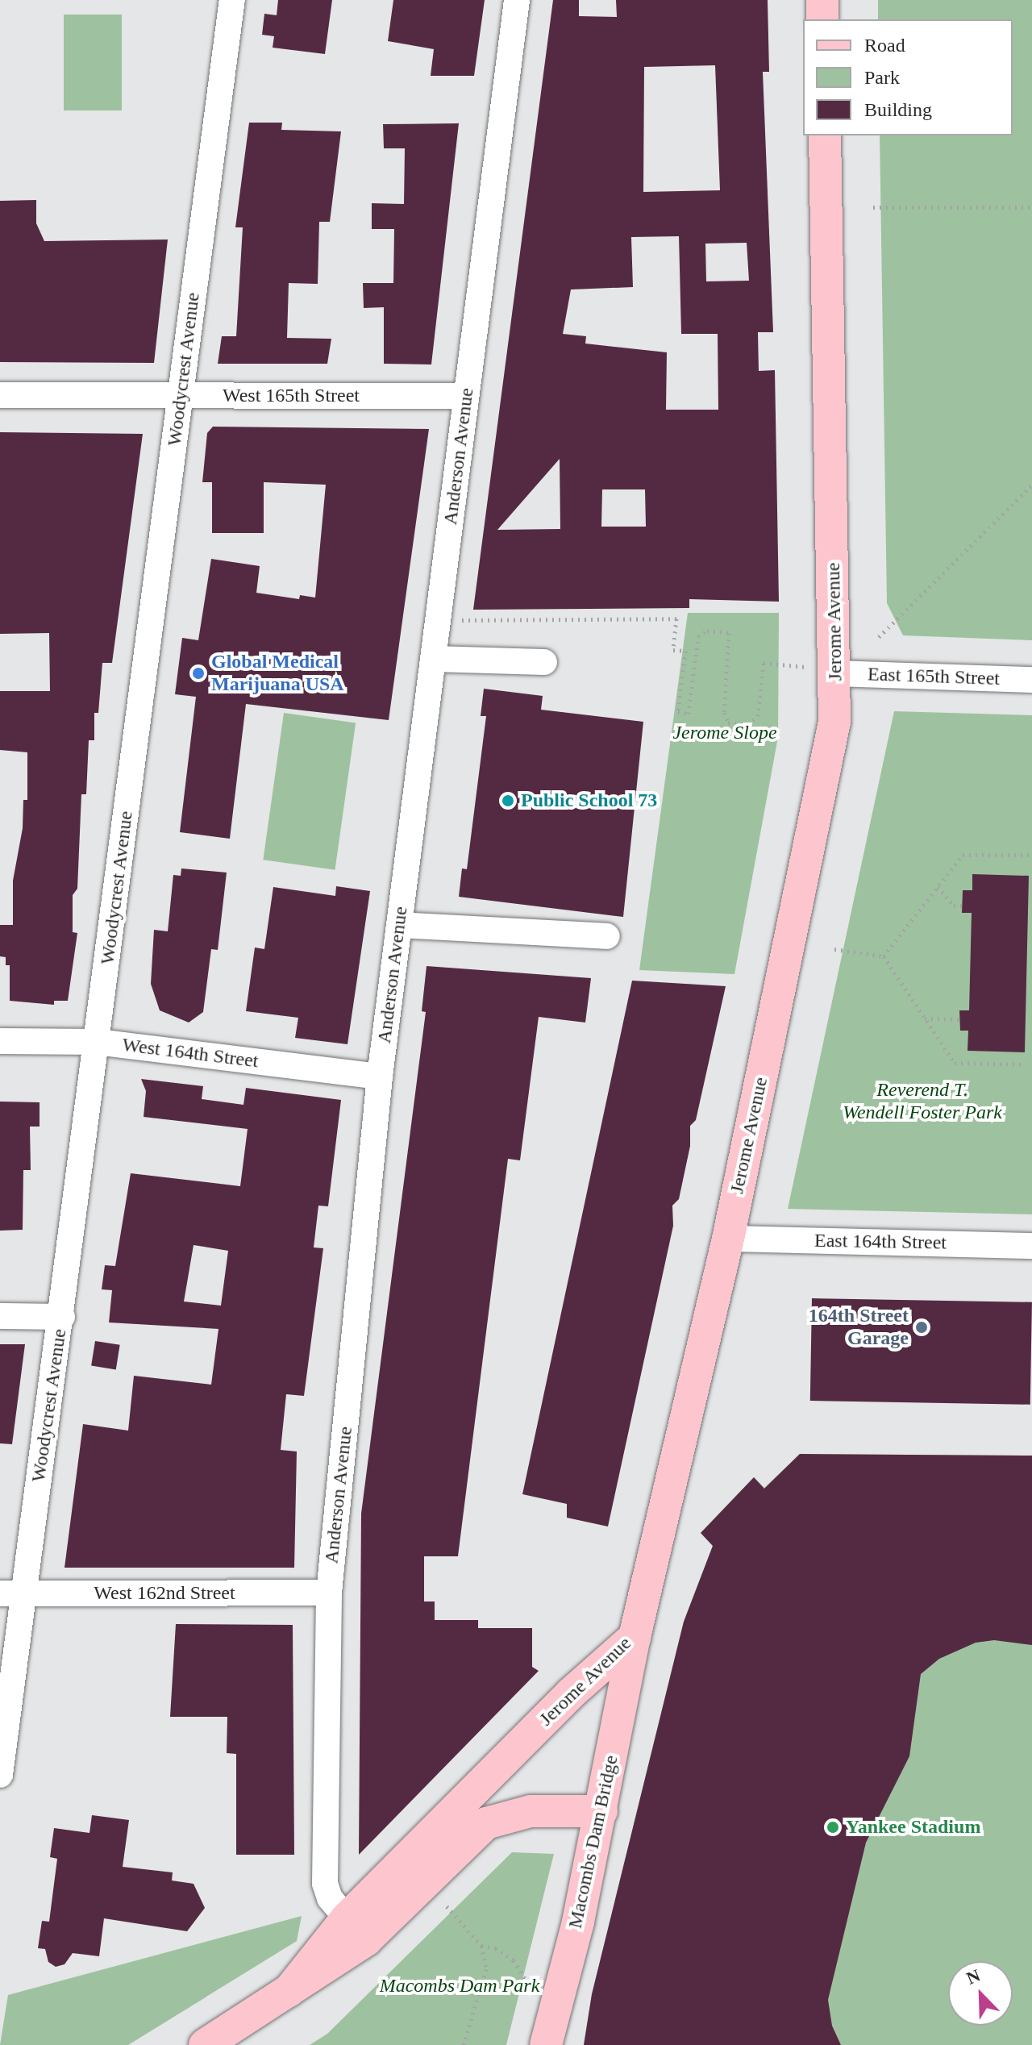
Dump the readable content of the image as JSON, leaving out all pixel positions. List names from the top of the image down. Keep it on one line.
{"streets":{"main road":["Jerome Avenue","Macombs Dam Bridge"],"street":["Woodycrest Avenue","West 165th Street","Anderson Avenue","East 165th Street","West 164th Street","East 164th Street","West 162nd Street"]},"crossings":[["Woodycrest Avenue","West 165th Street"],["Woodycrest Avenue","West 164th Street"],["Woodycrest Avenue","West 162nd Street"],["West 165th Street","Anderson Avenue"],["Anderson Avenue","Jerome Avenue"],["Anderson Avenue","West 164th Street"],["Anderson Avenue","West 162nd Street"],["Jerome Avenue","East 165th Street"],["Jerome Avenue","East 164th Street"],["Jerome Avenue","Macombs Dam Bridge"]],"parks":["Jerome Slope","Reverend T. Wendell Foster Park","Macombs Dam Park"],"places":["Global Medical Marijuana USA","Public School 73","164th Street Garage","Yankee Stadium"],"legend":["Road","Park","Building"],"north":"top left"}
